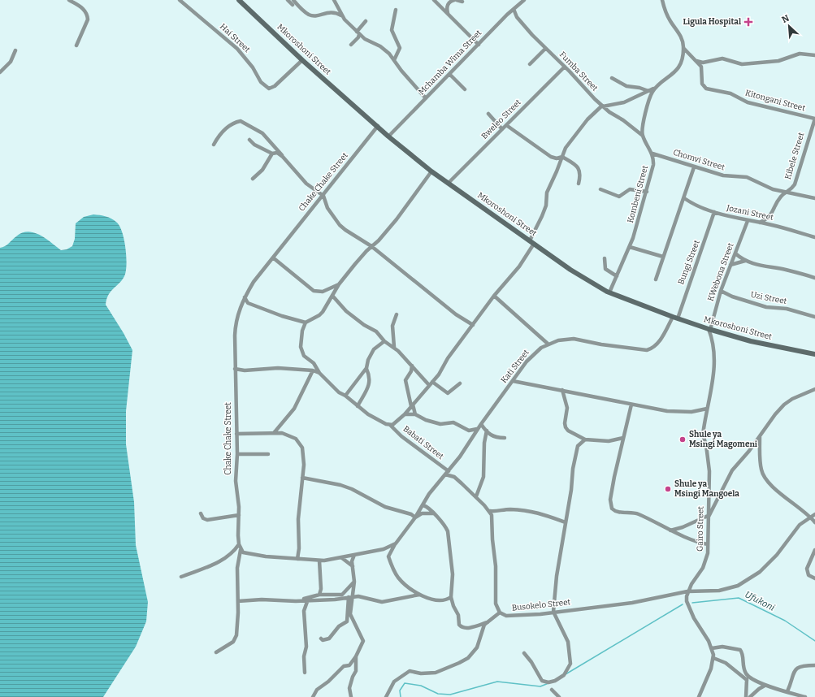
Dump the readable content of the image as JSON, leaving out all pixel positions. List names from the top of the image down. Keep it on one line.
{"streets":{"street":["Hai Street","Mkoroshoni Street","Mchamba Wima Street","Fumba Street","Kitongani Street","Bweleo Street","Kibele Street","Chomvi Street","Chake Chake Street","Kombeni Street","Jozani Street","Bungi Street","KWebona Street","Uzi Street","Kati Street","Babati Street","Gairo Street","Busokelo Street"]},"crossings":[["Hai Street","Mkoroshoni Street"],["Mkoroshoni Street","Mchamba Wima Street"],["Mkoroshoni Street","Bweleo Street"],["Mkoroshoni Street","Chake Chake Street"],["Mkoroshoni Street","Kombeni Street"],["Mkoroshoni Street","Bungi Street"],["Mkoroshoni Street","KWebona Street"],["Mkoroshoni Street","Kati Street"],["Mkoroshoni Street","Gairo Street"],["Mchamba Wima Street","Fumba Street"],["Fumba Street","Bweleo Street"],["Fumba Street","Kombeni Street"],["Kitongani Street","Kibele Street"],["Kibele Street","Chomvi Street"],["Kibele Street","Jozani Street"],["Chomvi Street","Kombeni Street"],["Jozani Street","Bungi Street"],["Jozani Street","KWebona Street"],["Bungi Street","Kati Street"],["KWebona Street","Uzi Street"],["KWebona Street","Gairo Street"],["Kati Street","Babati Street"],["Gairo Street","Busokelo Street"]],"water":["Ufukoni"],"places":{"health":["Ligula Hospital"],"other":["Shule ya Msingi Magomeni","Shule ya Msingi Mangoela"]},"north":"top left"}
